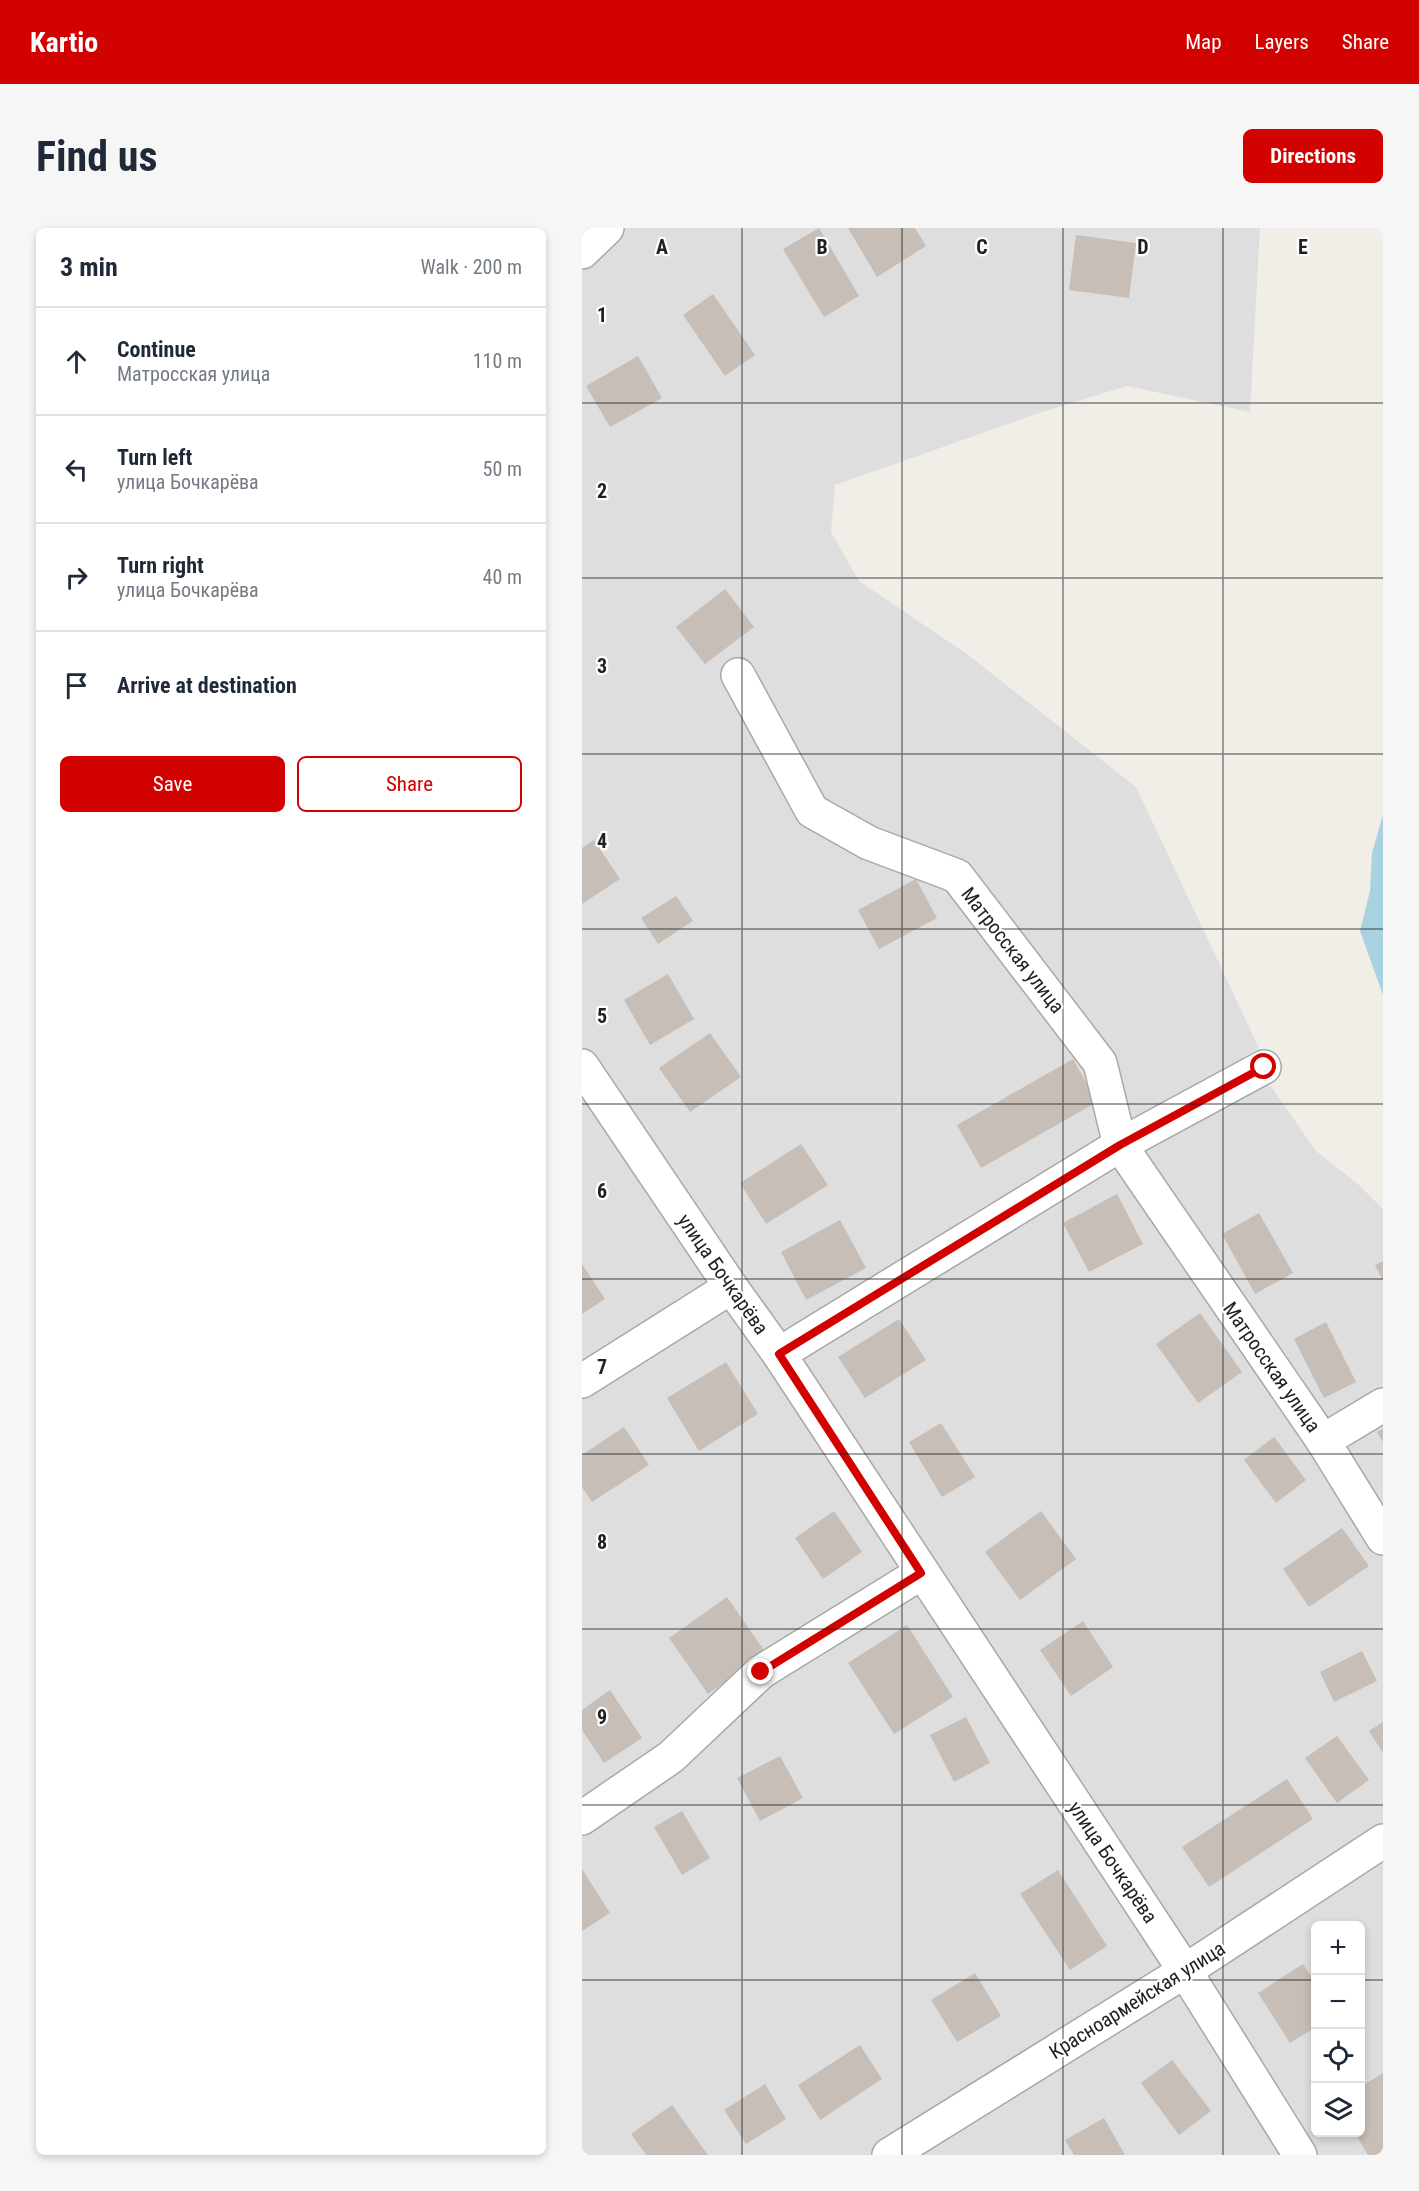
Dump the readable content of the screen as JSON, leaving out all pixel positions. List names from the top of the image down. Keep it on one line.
{"streets":{"street":["Матросская улица","улица Бочкарёва","Красноармейская улица"]},"crossings":[["улица Бочкарёва","Красноармейская улица"]],"page":{"header":"Kartio","nav":["Map","Layers","Share"],"buttons":["Directions",["Save","Share"]],"title":"Find us","heading":["3 min","Walk · 200 m"],"list":[["Continue","Матросская улица","110 m"],["Turn left","улица Бочкарёва","50 m"],["Turn right","улица Бочкарёва","40 m"],"Arrive at destination"],"map_buttons":["+","−"]},"grid":{"columns":["A","B","C","D","E"],"rows":["1","2","3","4","5","6","7","8","9"]}}
